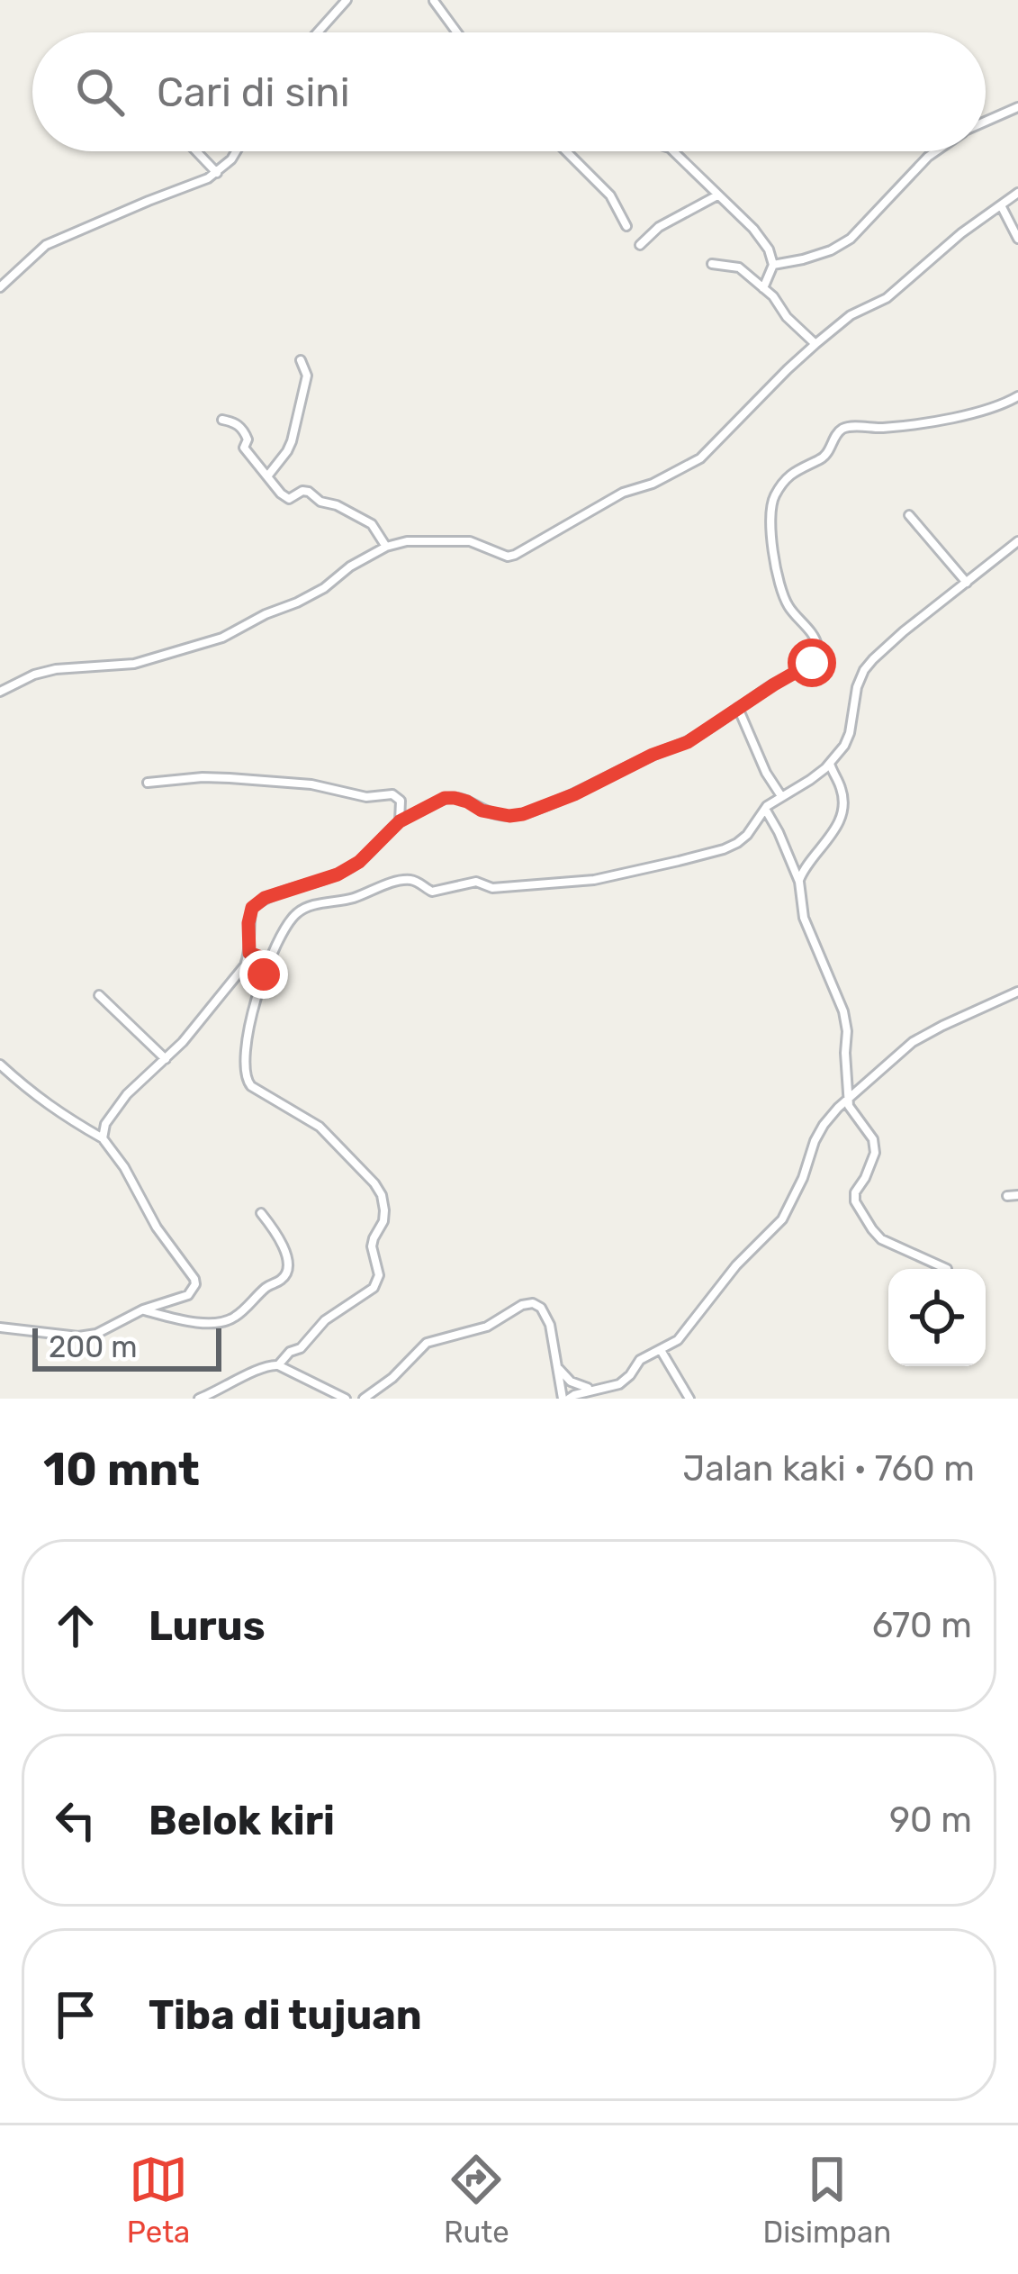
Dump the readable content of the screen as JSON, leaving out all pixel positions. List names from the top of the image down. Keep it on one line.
{"scale_bar":"200 m","page":{"search":"Cari di sini","scale":"200 m","heading":["10 mnt","Jalan kaki · 760 m"],"list":[["Lurus","670 m"],["Belok kiri","90 m"],"Tiba di tujuan"],"nav":["Peta","Rute","Disimpan"]}}
